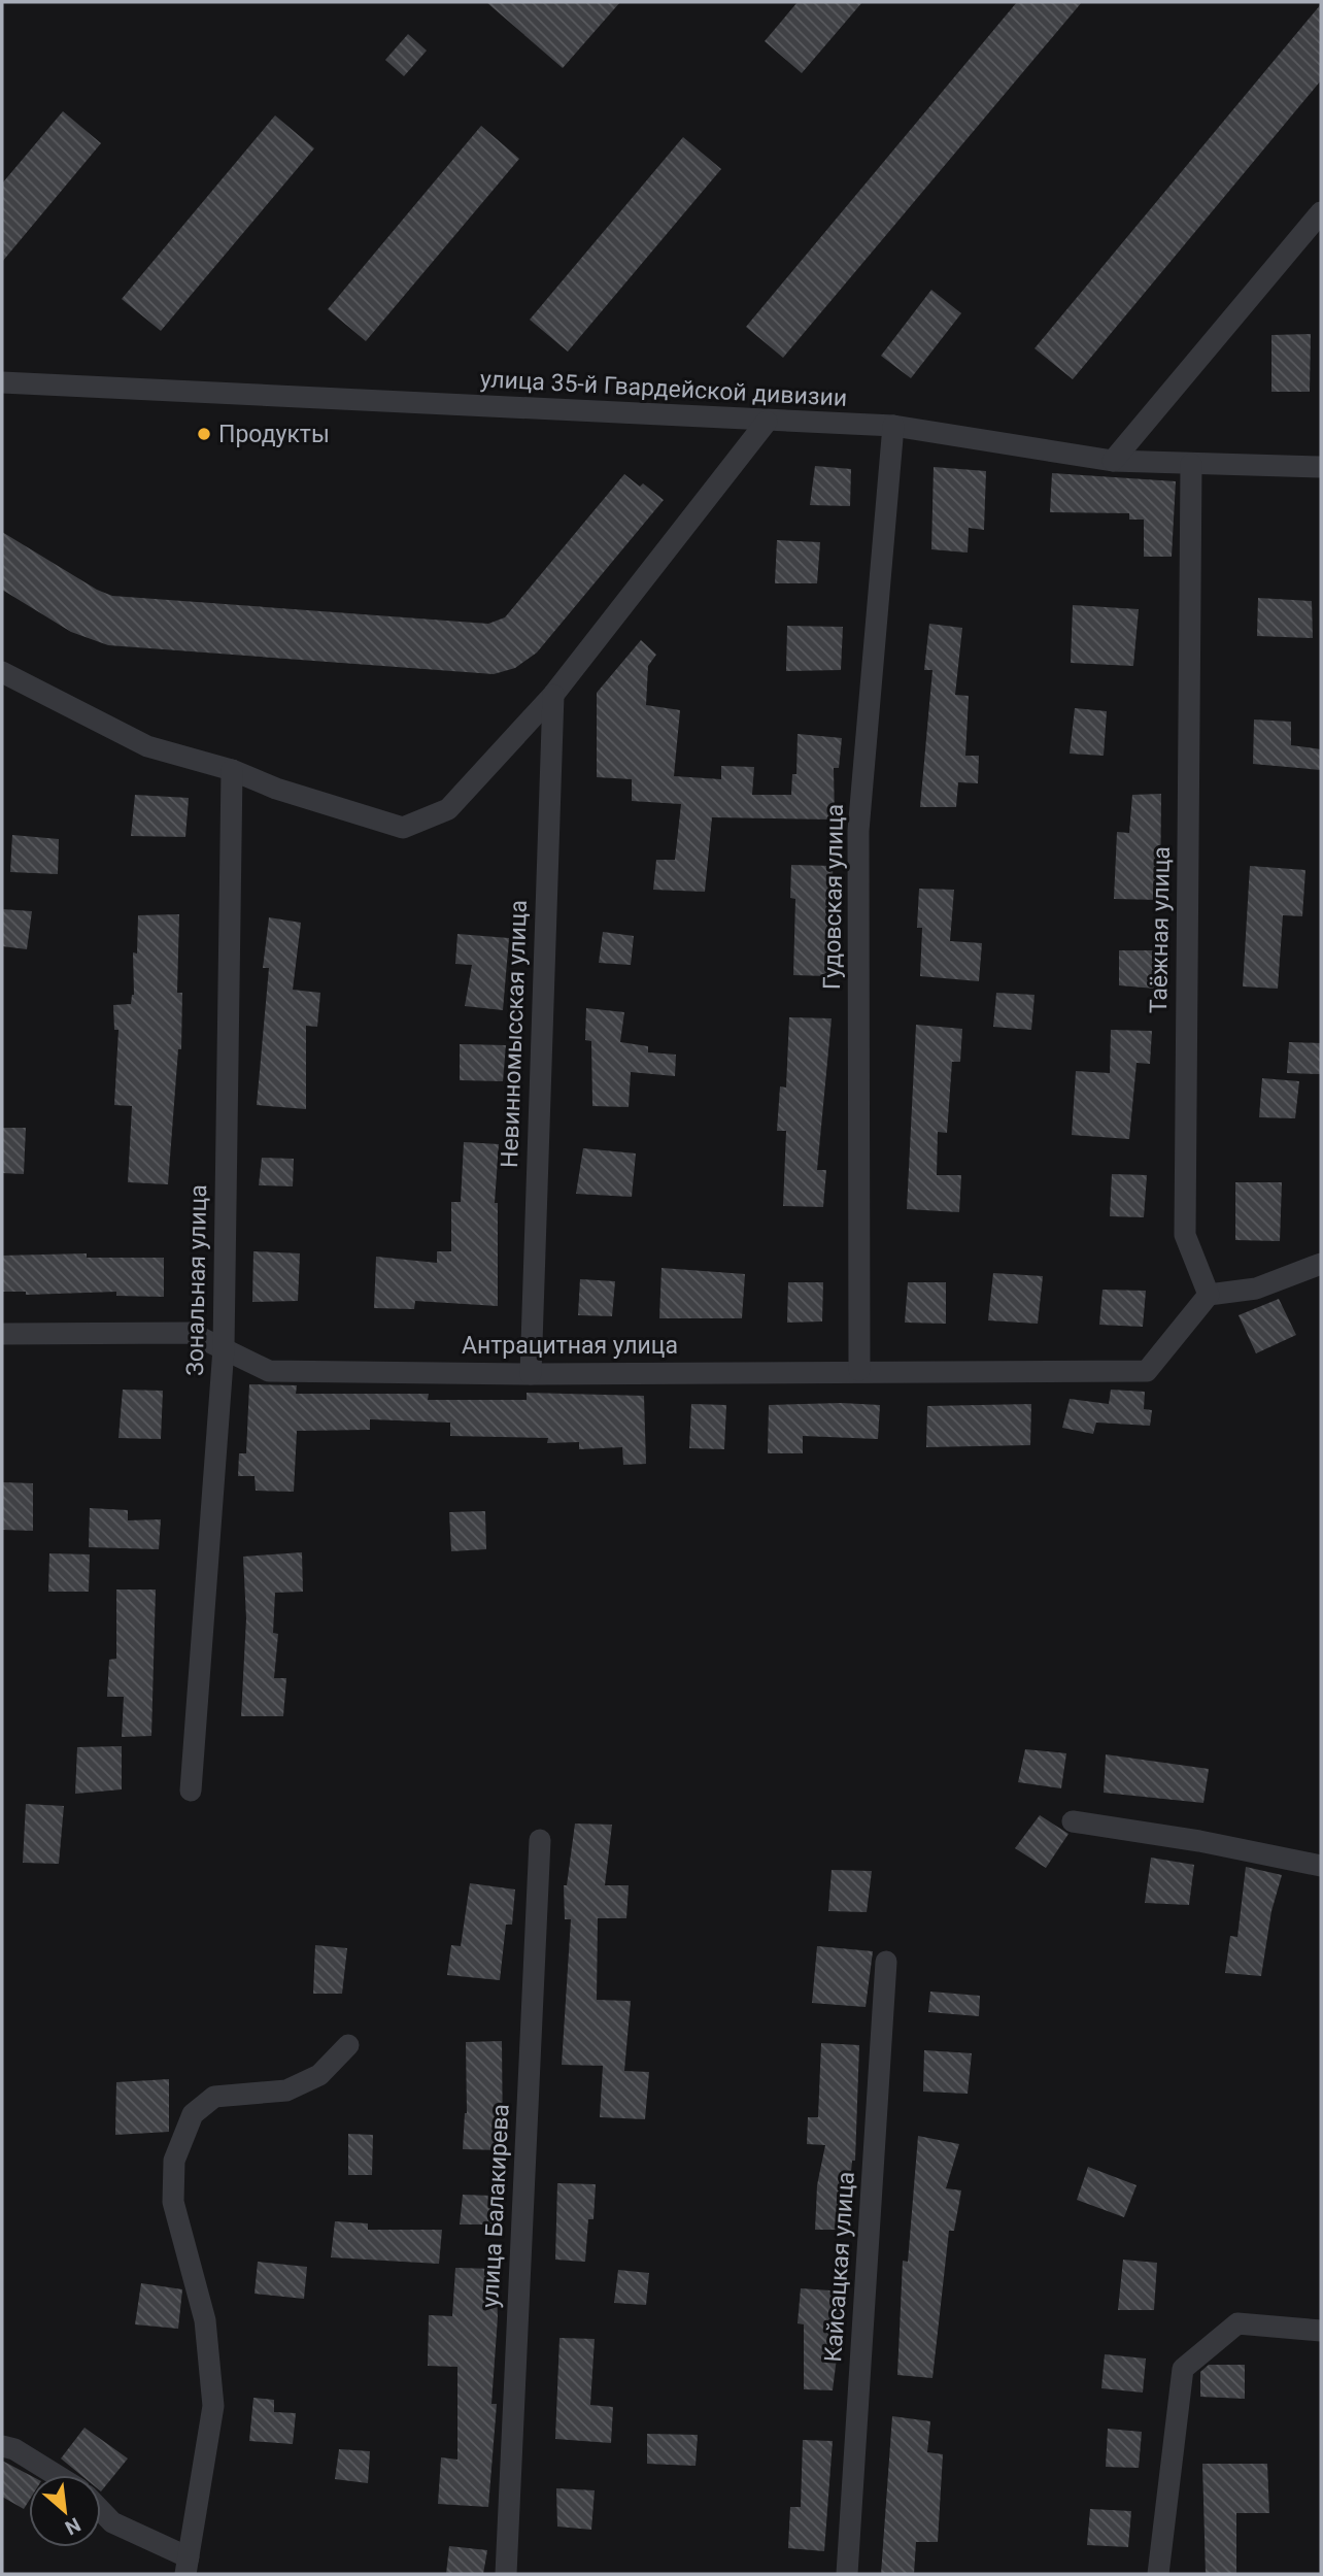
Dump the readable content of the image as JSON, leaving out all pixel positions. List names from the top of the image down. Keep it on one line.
{"streets":{"street":["улица 35-й Гвардейской дивизии","Гудовская улица","Таёжная улица","Невинномысская улица","Зональная улица","Антрацитная улица","улица Балакирева","Кайсацкая улица"]},"crossings":[["улица 35-й Гвардейской дивизии","Гудовская улица"],["улица 35-й Гвардейской дивизии","Таёжная улица"],["Гудовская улица","Антрацитная улица"],["Таёжная улица","Антрацитная улица"],["Невинномысская улица","Антрацитная улица"],["Зональная улица","Антрацитная улица"]],"places":["Продукты"],"north":"bottom right"}
